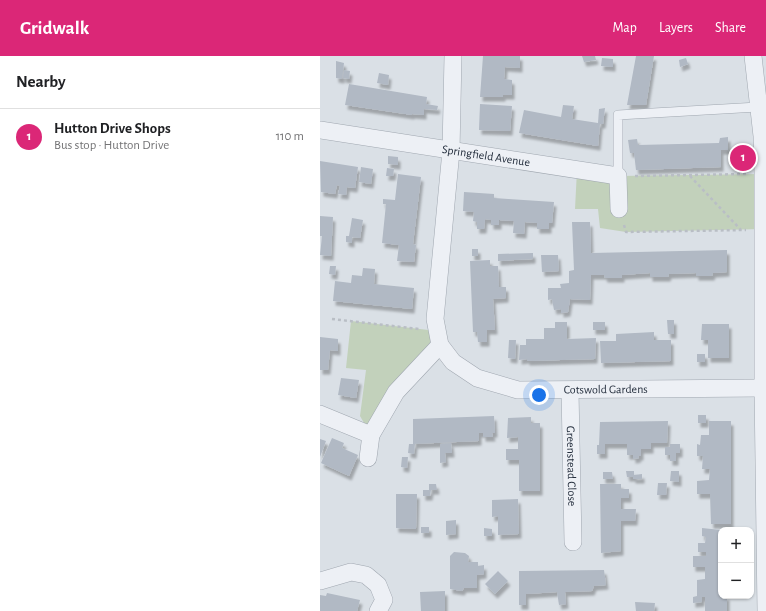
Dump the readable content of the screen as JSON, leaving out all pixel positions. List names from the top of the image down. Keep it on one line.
{"streets":{"street":["Springfield Avenue","Cotswold Gardens","Greenstead Close"]},"crossings":[["Cotswold Gardens","Greenstead Close"]],"page":{"header":"Gridwalk","nav":["Map","Layers","Share"],"heading":"Nearby","list":[{"mark":"1","name":"Hutton Drive Shops","note":"Bus stop · Hutton Drive","value":"110 m"}],"pins":"1","map_buttons":["+","−"]}}
